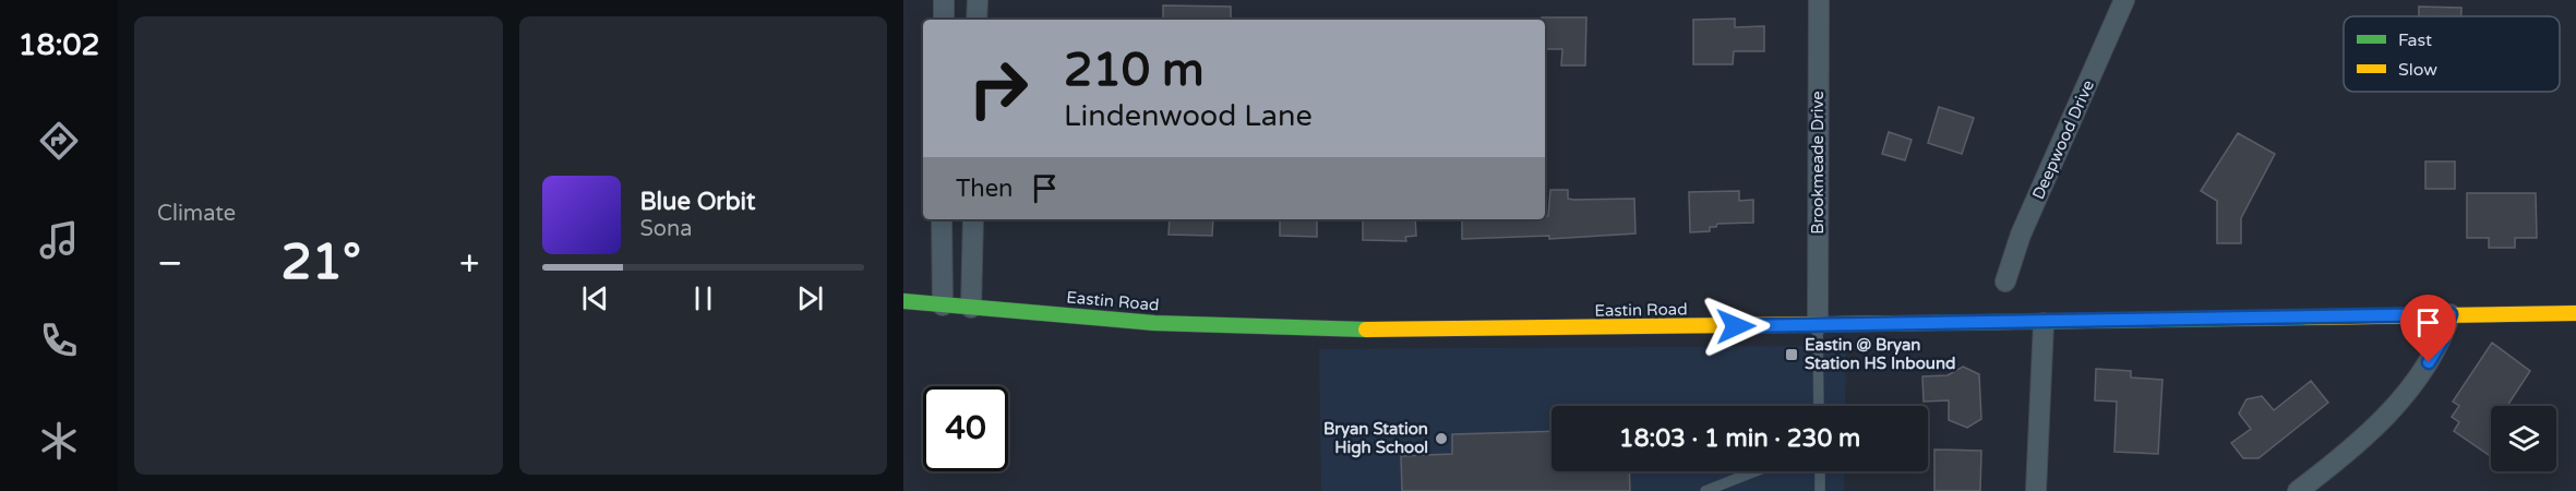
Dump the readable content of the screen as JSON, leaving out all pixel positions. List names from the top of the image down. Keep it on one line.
{"streets":{"street":["Deepwood Drive","Brookmeade Drive","Eastin Road"]},"crossings":[["Brookmeade Drive","Eastin Road"]],"places":{"transit":["Eastin @ Bryan Station HS Inbound"],"other":["Bryan Station High School"]},"legend":["Fast","Slow"],"page":{"tabs":"18:02","tile":"Climate","turn":["210 m","Lindenwood Lane"],"then":"Then","song":["Blue Orbit","Sona"],"heat":["−","21°","+"],"limit":"40","trip":"18:03 · 1 min · 230 m"}}
